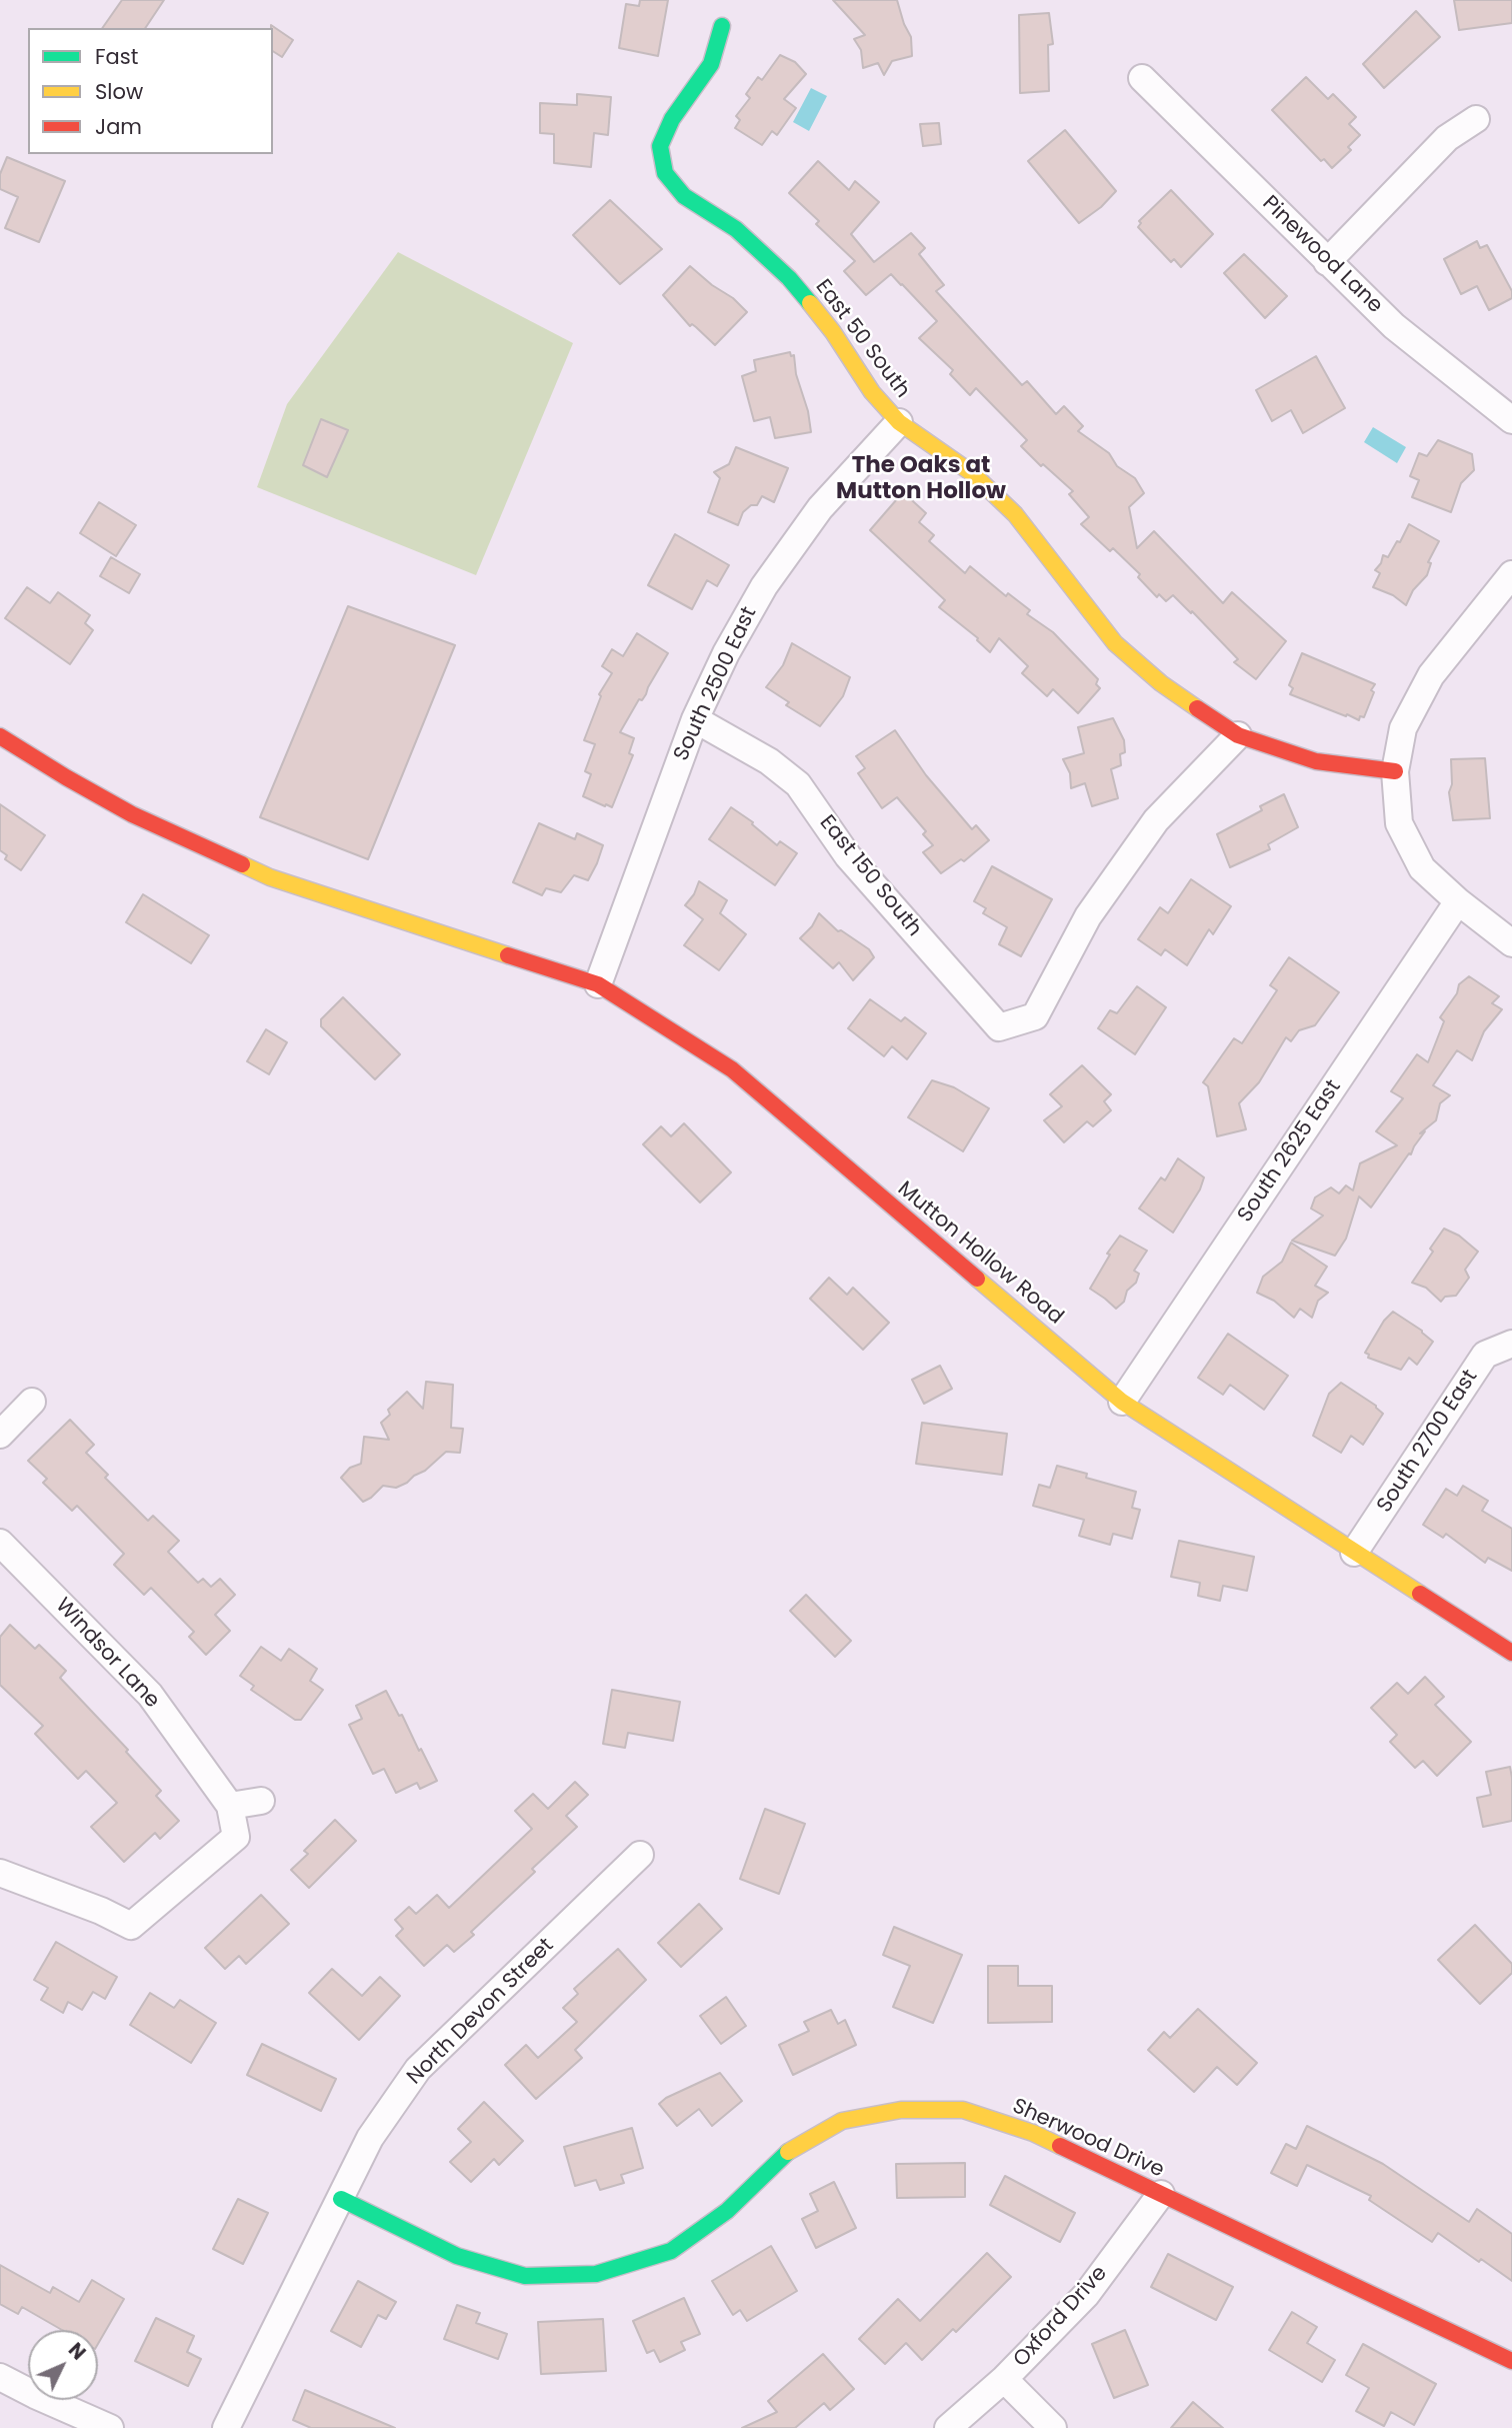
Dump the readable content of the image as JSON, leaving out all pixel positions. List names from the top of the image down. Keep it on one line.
{"streets":{"street":["Pinewood Lane","East 50 South","South 2500 East","East 150 South","South 2625 East","Mutton Hollow Road","South 2700 East","Windsor Lane","North Devon Street","Sherwood Drive","Oxford Drive"]},"crossings":[["East 50 South","South 2500 East"],["East 50 South","East 150 South"],["South 2500 East","East 150 South"],["South 2500 East","Mutton Hollow Road"],["South 2625 East","Mutton Hollow Road"],["Mutton Hollow Road","South 2700 East"],["North Devon Street","Sherwood Drive"],["Sherwood Drive","Oxford Drive"]],"districts":["The Oaks at Mutton Hollow"],"legend":["Fast","Slow","Jam"],"north":"top right"}
